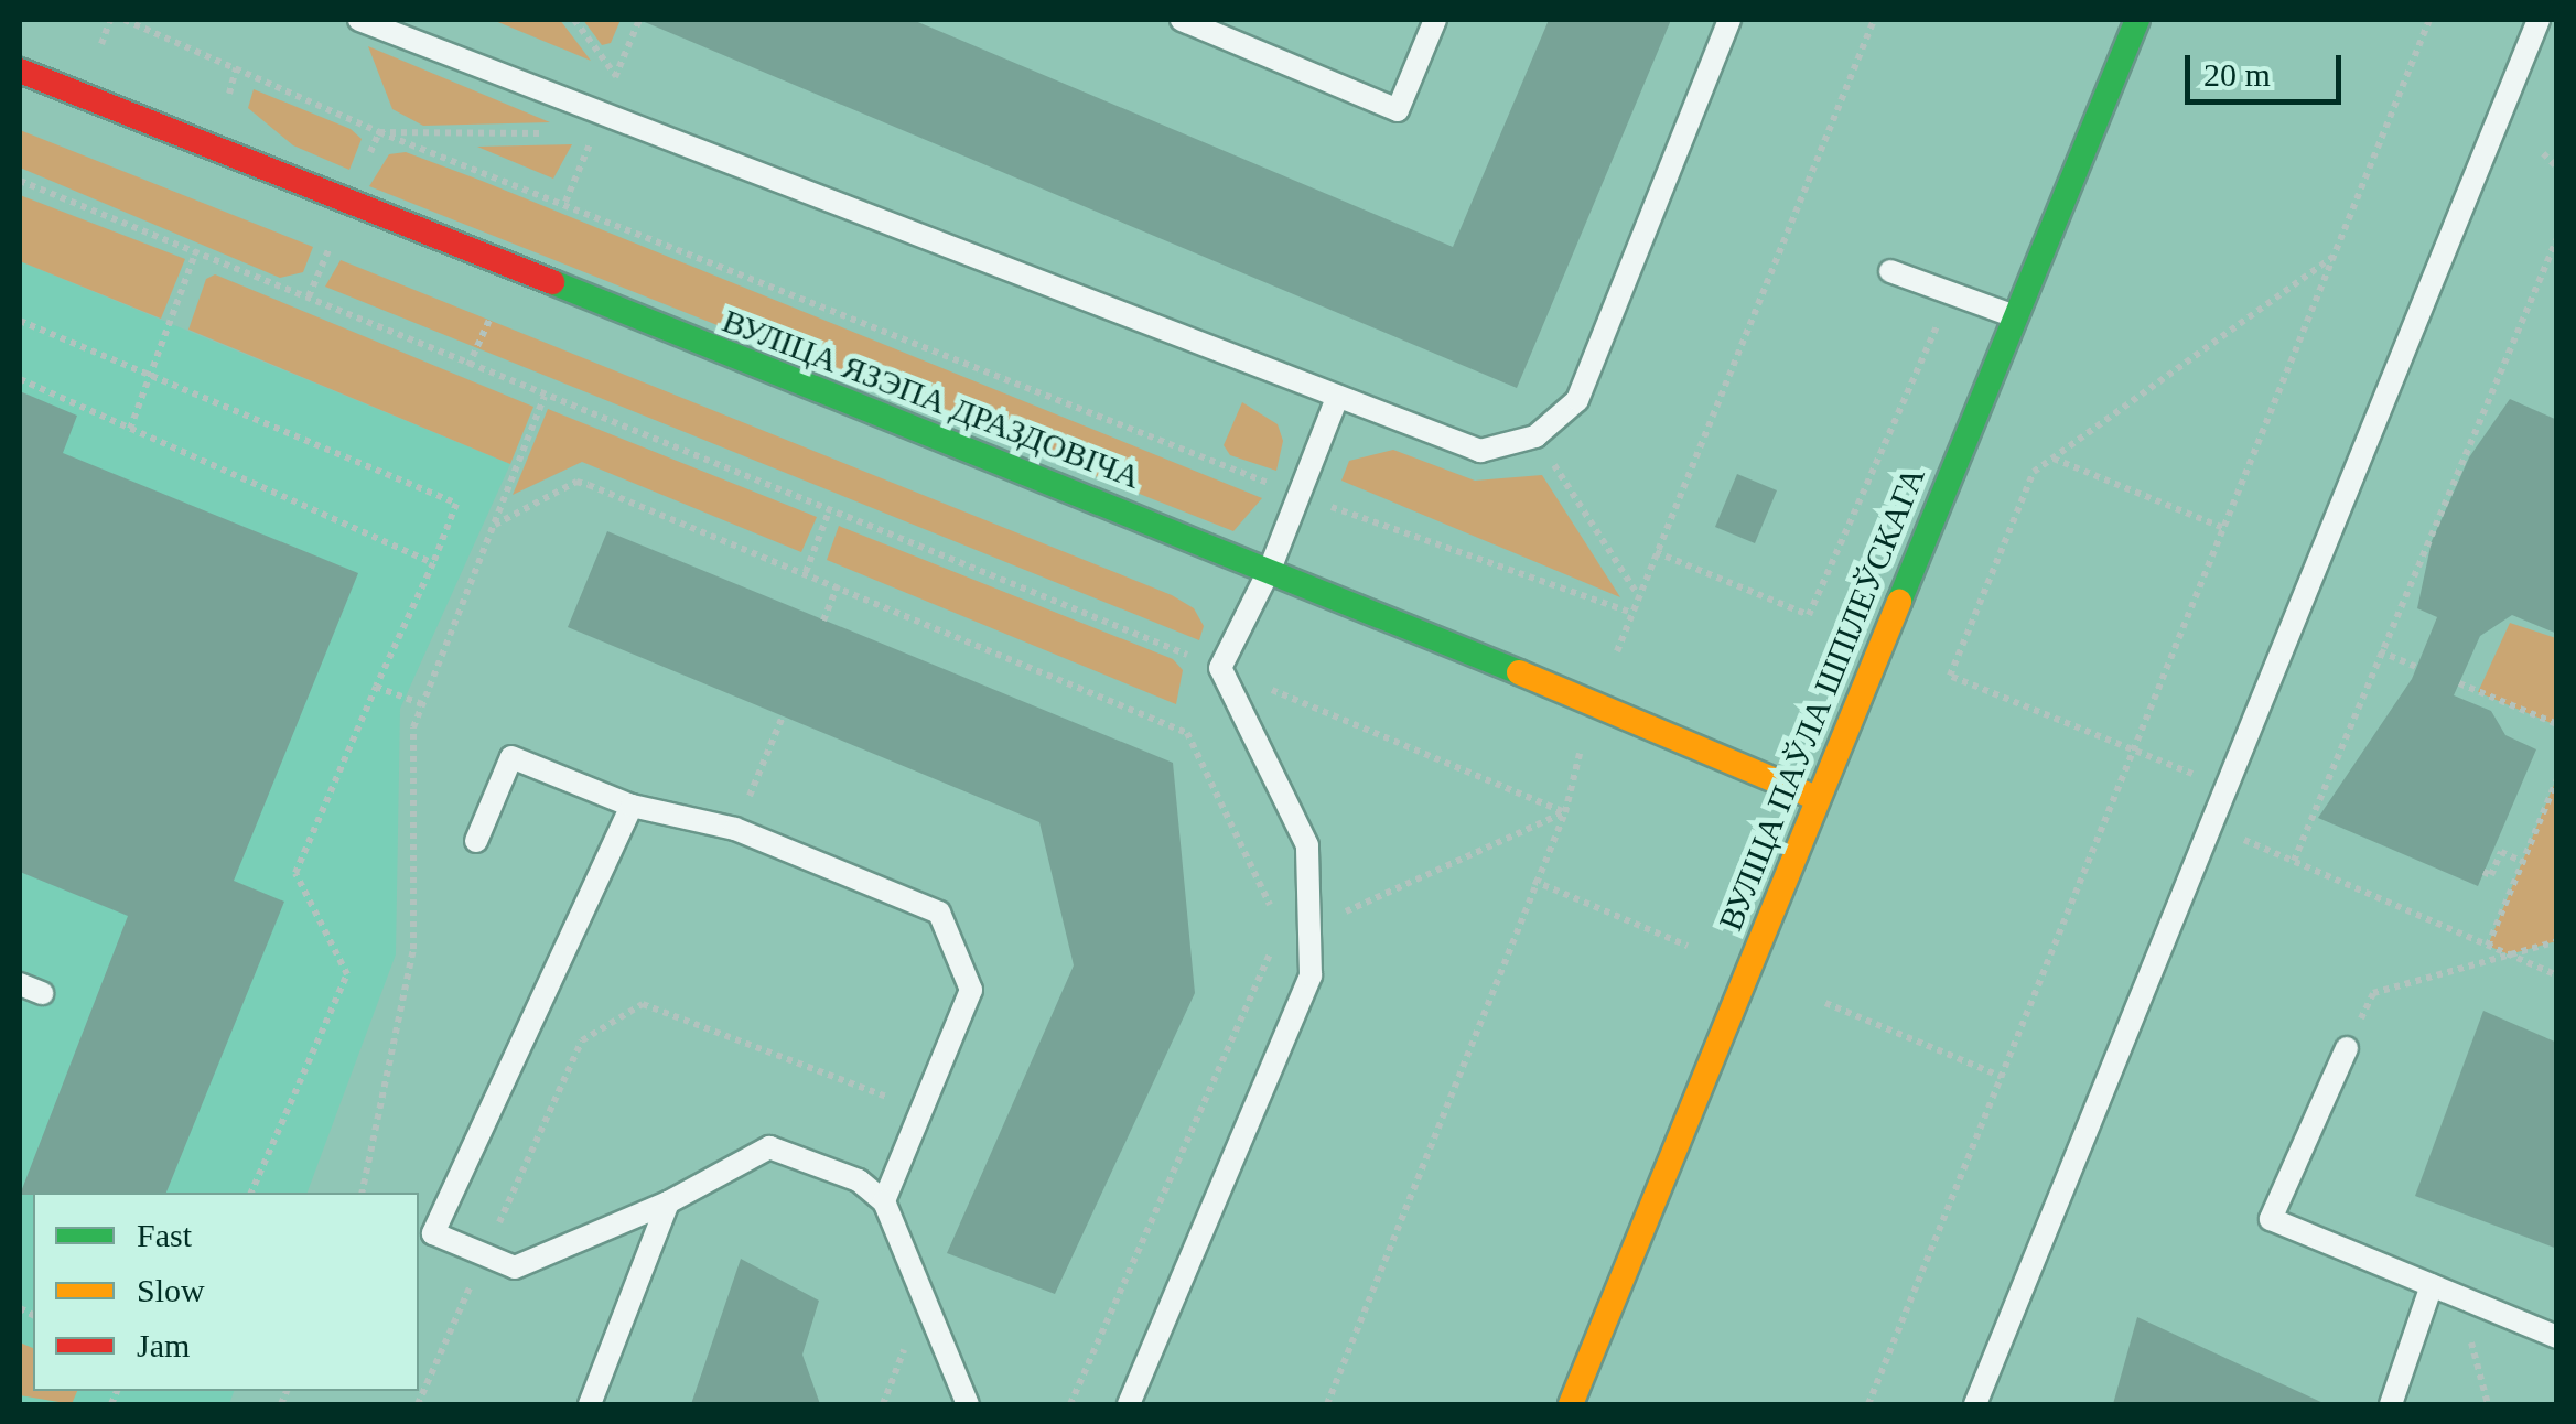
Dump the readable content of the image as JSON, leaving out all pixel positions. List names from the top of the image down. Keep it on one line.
{"streets":{"street":["ВУЛІЦА ЯЗЭПА ДРАЗДОВІЧА","ВУЛІЦА ПАЎЛА ШПІЛЕЎСКАГА"]},"crossings":[["ВУЛІЦА ЯЗЭПА ДРАЗДОВІЧА","ВУЛІЦА ПАЎЛА ШПІЛЕЎСКАГА"]],"legend":["Fast","Slow","Jam"],"scale_bar":"20 m"}
